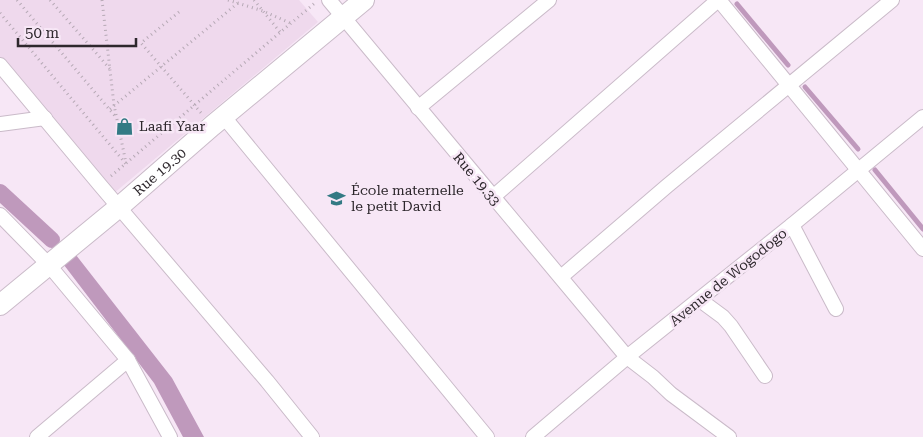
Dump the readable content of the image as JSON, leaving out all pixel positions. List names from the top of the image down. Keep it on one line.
{"streets":{"street":["Rue 19.30","Rue 19.33","Avenue de Wogodogo"]},"crossings":[["Rue 19.30","Rue 19.33"],["Rue 19.33","Avenue de Wogodogo"]],"places":{"shop":["Laafi Yaar"],"school or university":["École maternelle le petit David"]},"scale_bar":"50 m"}
